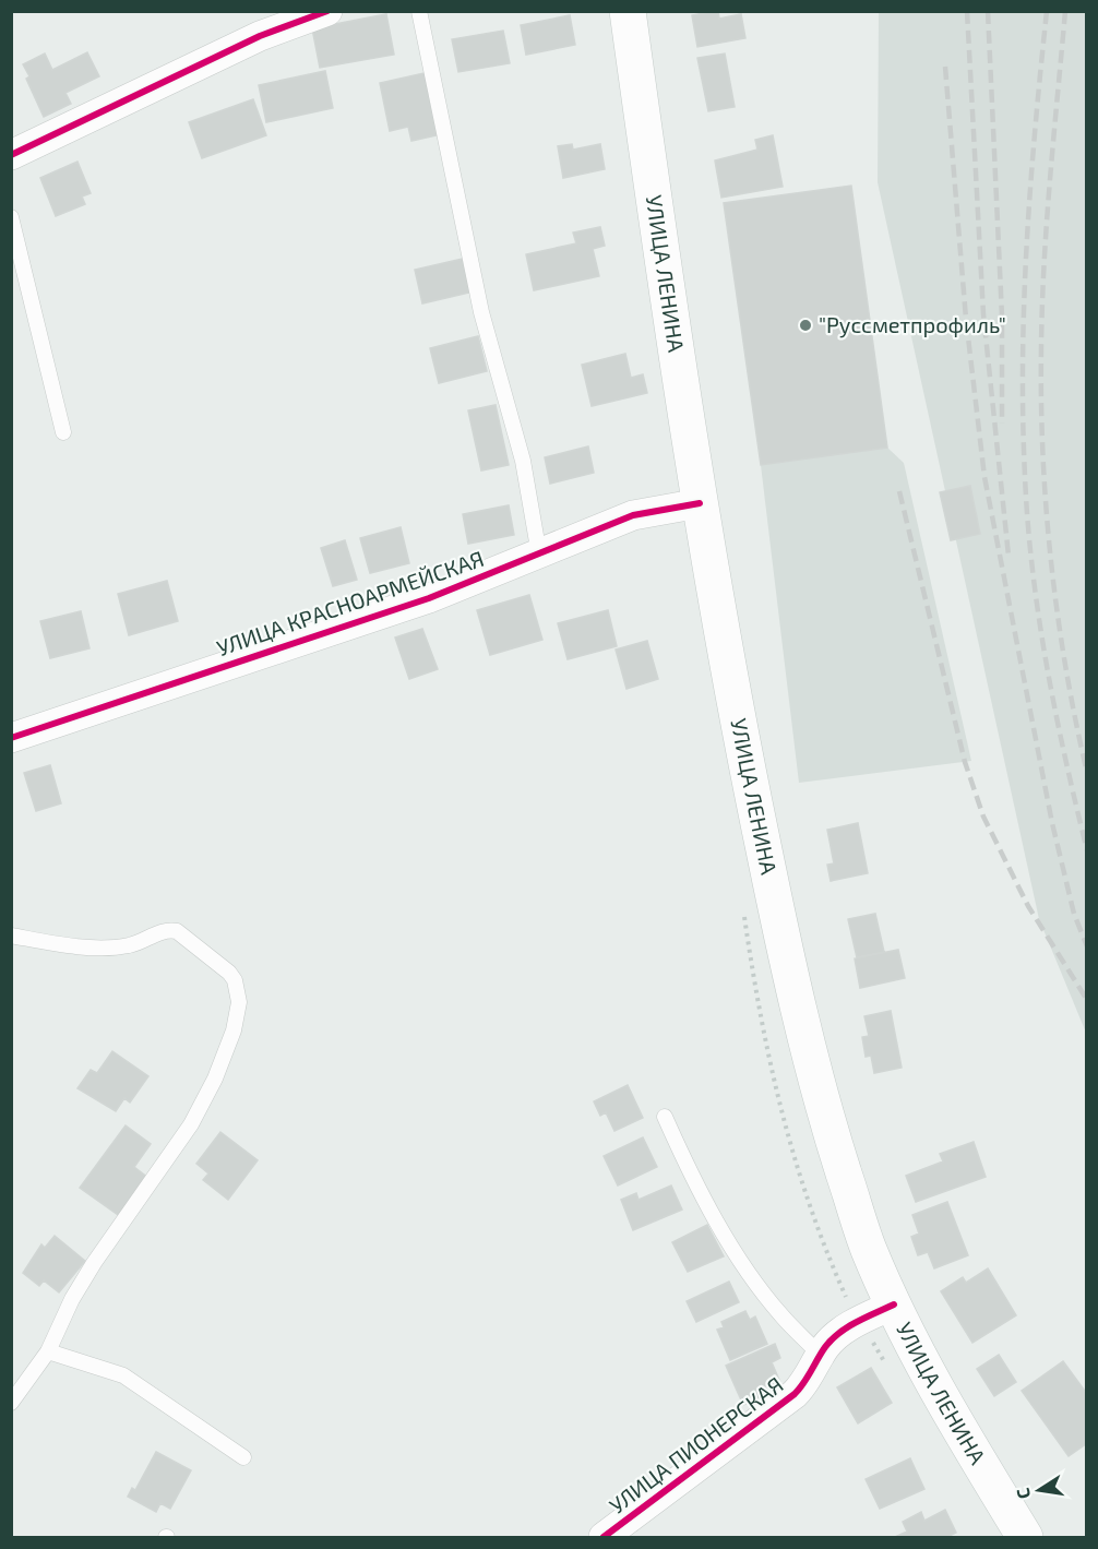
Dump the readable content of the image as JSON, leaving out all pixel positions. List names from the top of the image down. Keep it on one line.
{"streets":{"main road":["УЛИЦА ЛЕНИНА"],"street":["УЛИЦА КРАСНОАРМЕЙСКАЯ","УЛИЦА ПИОНЕРСКАЯ"]},"crossings":[["УЛИЦА ЛЕНИНА","УЛИЦА КРАСНОАРМЕЙСКАЯ"],["УЛИЦА ЛЕНИНА","УЛИЦА ПИОНЕРСКАЯ"]],"places":["\"Руссметпрофиль\""],"north":"left"}
